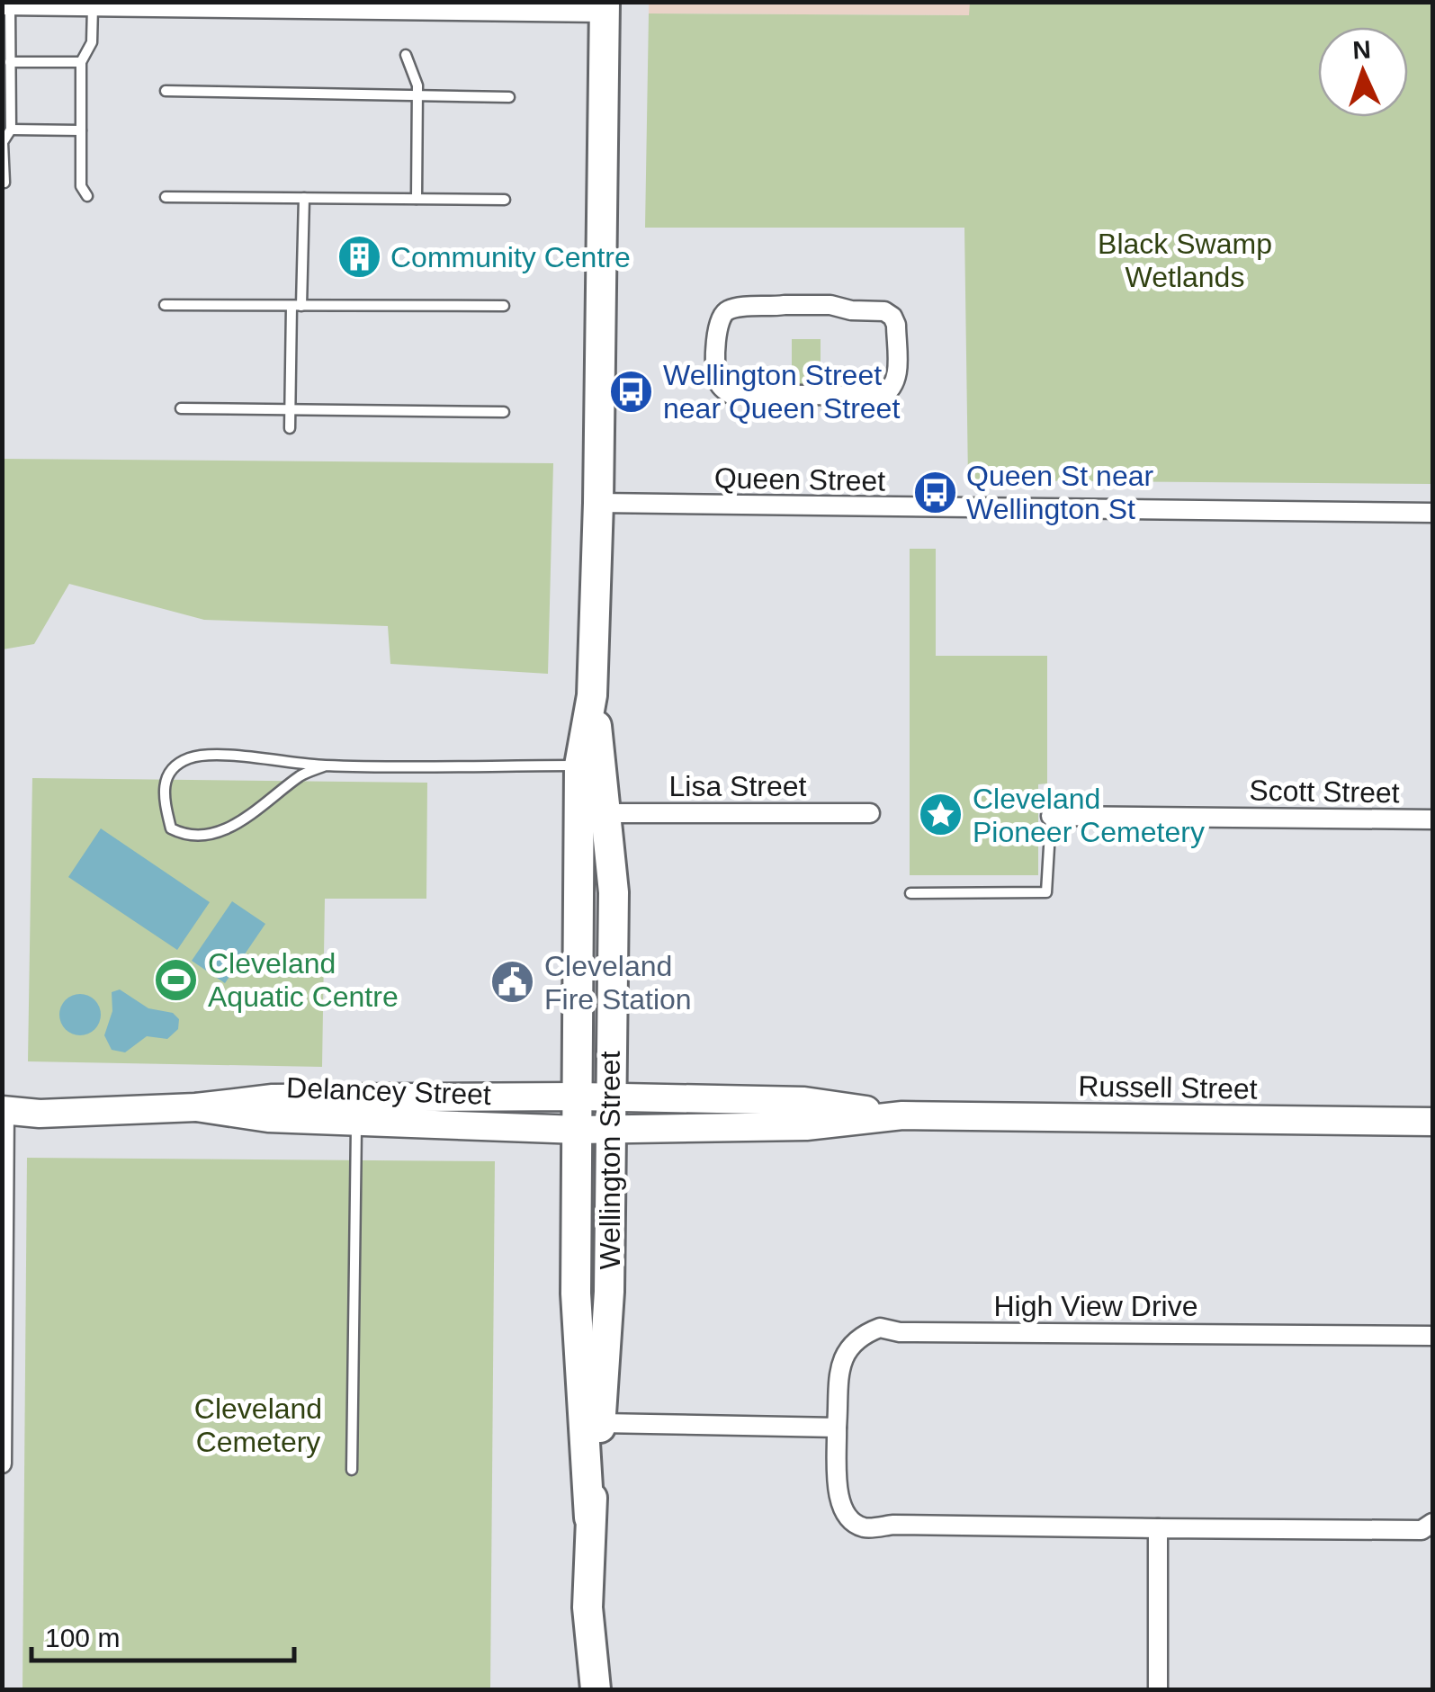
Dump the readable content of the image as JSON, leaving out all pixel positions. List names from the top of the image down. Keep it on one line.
{"streets":{"main road":["Russell Street","Delancey Street","Wellington Street"],"street":["Queen Street","Lisa Street","Scott Street","High View Drive"]},"crossings":[["Queen Street","Wellington Street"],["Lisa Street","Wellington Street"],["Russell Street","Delancey Street"],["Russell Street","Wellington Street"],["Delancey Street","Wellington Street"]],"parks":["Black Swamp Wetlands","Cleveland Cemetery"],"places":{"building":["Community Centre"],"bus stop":["Wellington Street near Queen Street","Queen St near Wellington St"],"place":["Cleveland Pioneer Cemetery"],"sports":["Cleveland Aquatic Centre"],"public building":["Cleveland Fire Station"]},"scale_bar":"100 m","north":"top"}
